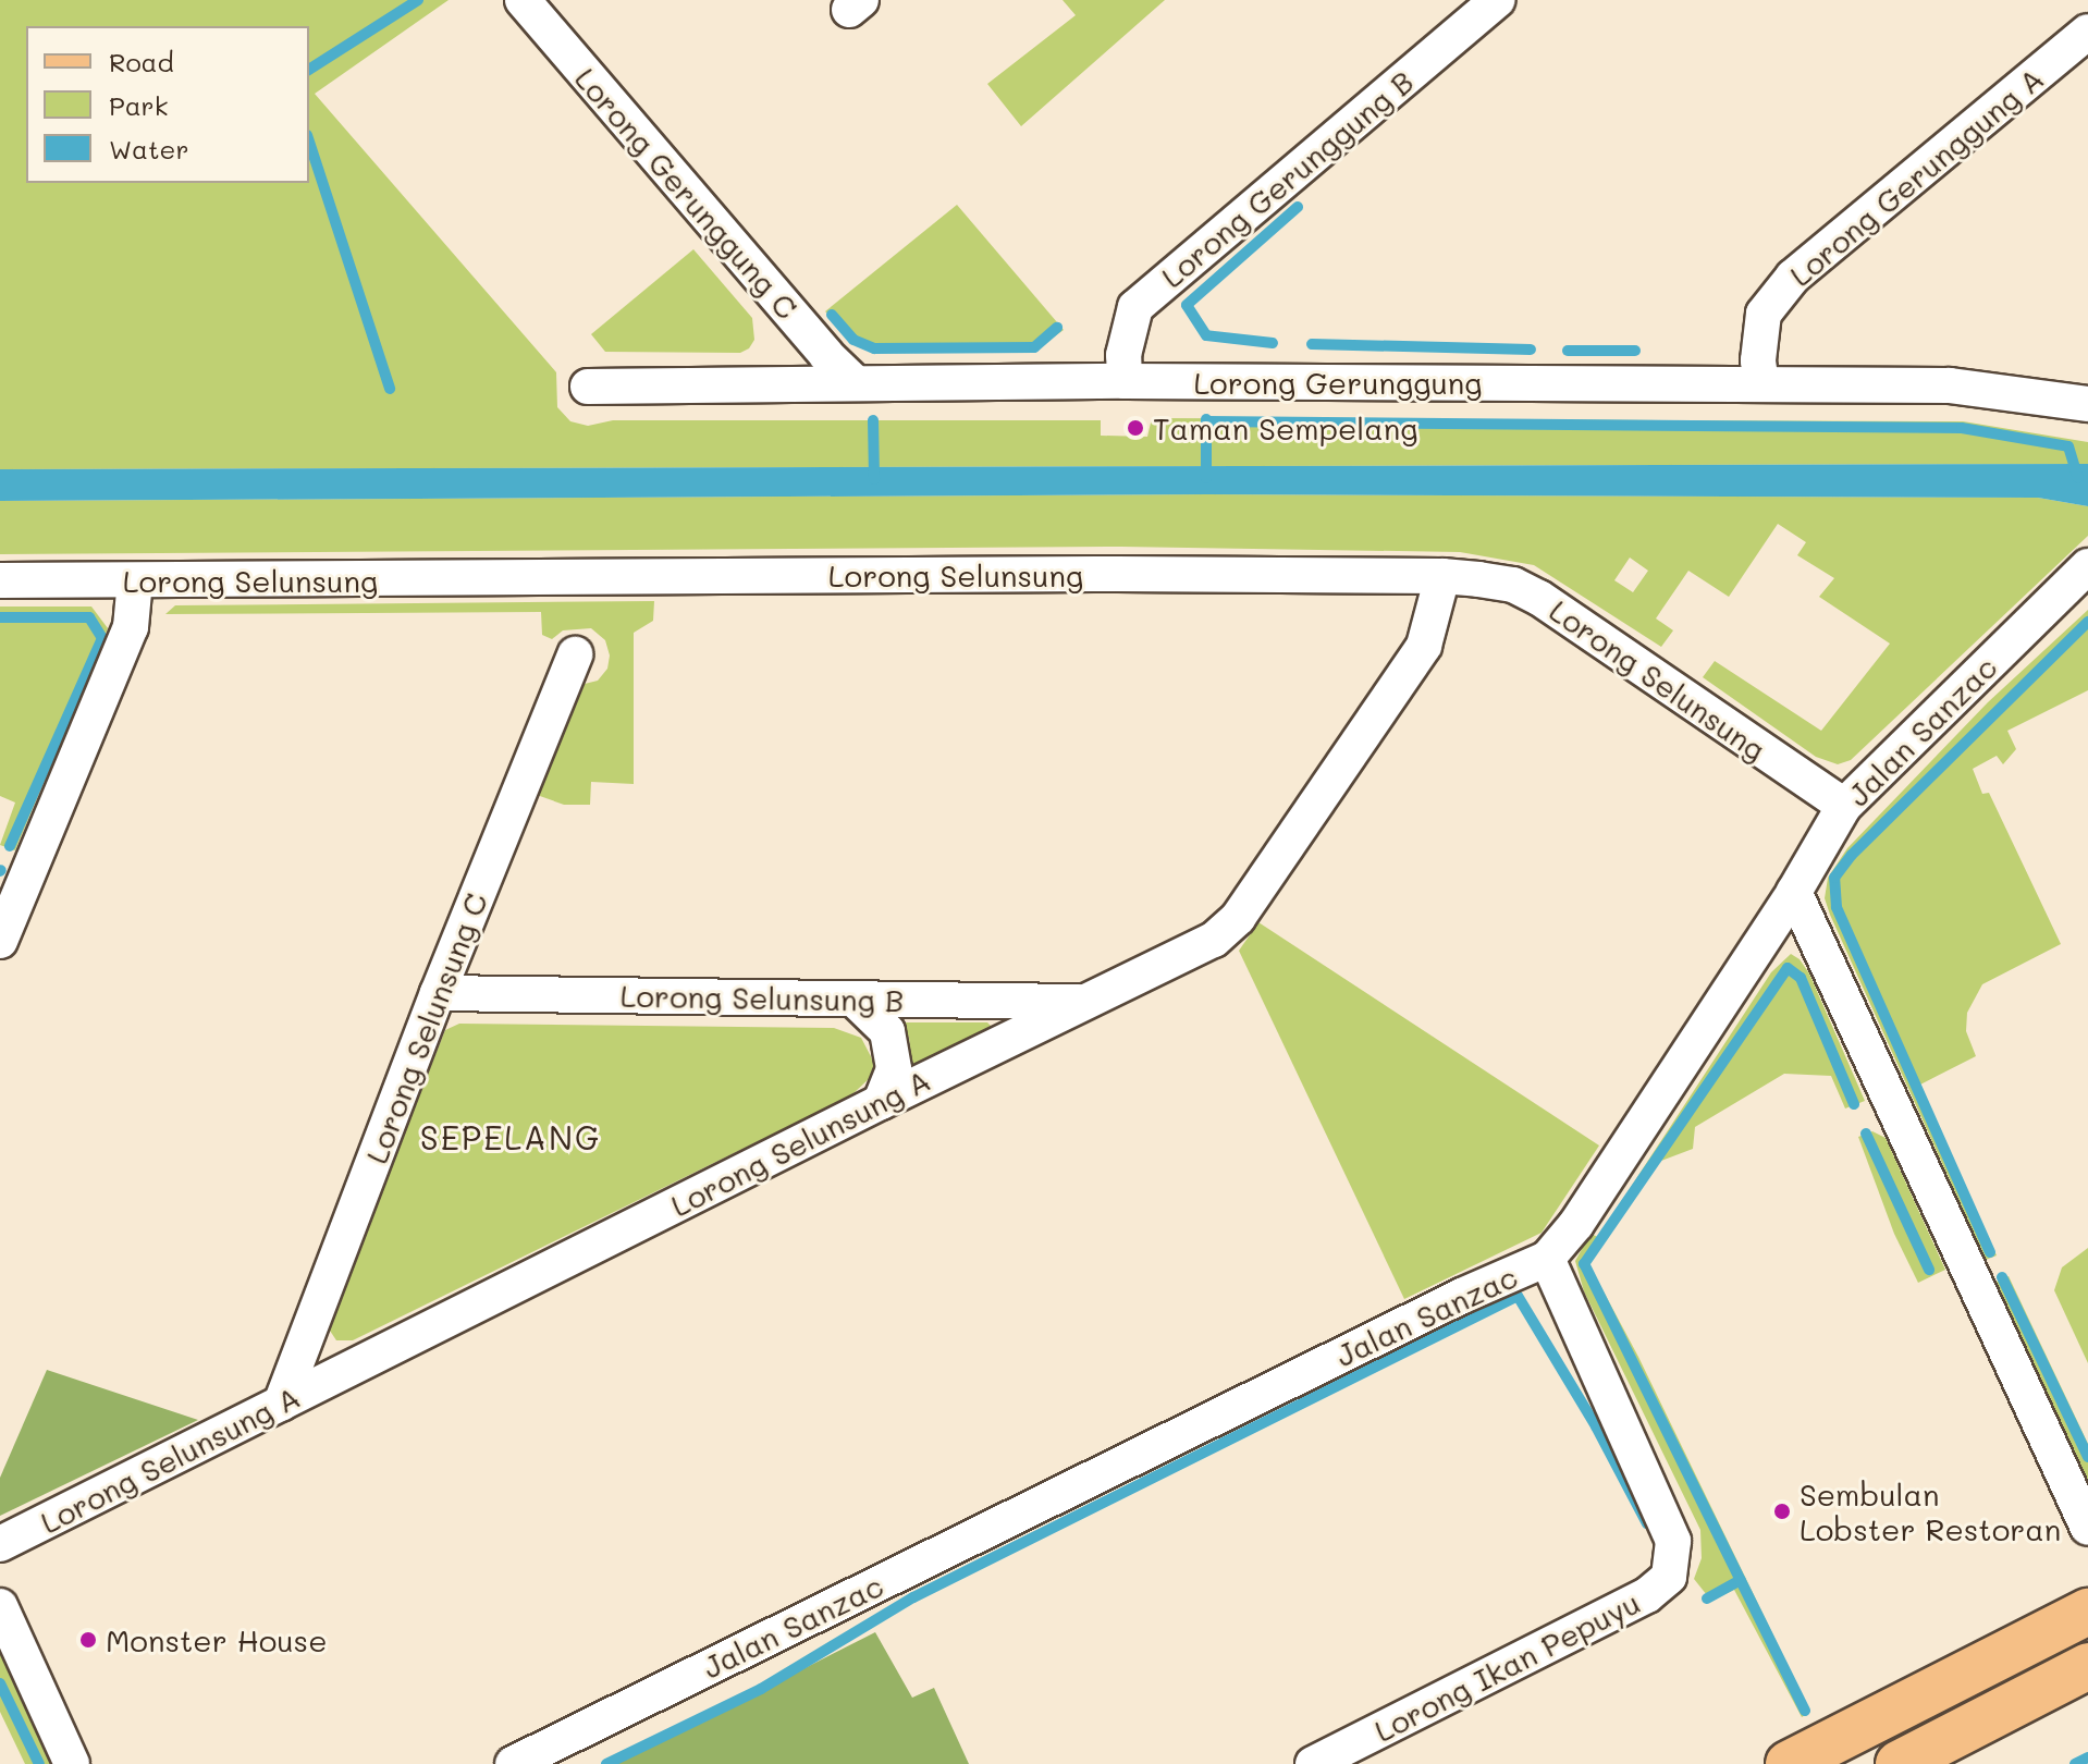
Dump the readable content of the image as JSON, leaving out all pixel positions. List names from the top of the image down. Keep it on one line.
{"streets":{"street":["Lorong Gerunggung A","Lorong Gerunggung B","Lorong Gerunggung C","Lorong Gerunggung","Lorong Selunsung","Jalan Sanzac","Lorong Selunsung B","Lorong Selunsung C","Lorong Selunsung A","Lorong Ikan Pepuyu"]},"crossings":[["Lorong Gerunggung A","Lorong Gerunggung"],["Lorong Gerunggung B","Lorong Gerunggung"],["Lorong Gerunggung C","Lorong Gerunggung"],["Lorong Selunsung","Jalan Sanzac"],["Lorong Selunsung","Lorong Selunsung A"],["Jalan Sanzac","Lorong Ikan Pepuyu"],["Lorong Selunsung B","Lorong Selunsung C"],["Lorong Selunsung B","Lorong Selunsung A"],["Lorong Selunsung C","Lorong Selunsung A"]],"districts":["SEPELANG"],"places":["Taman Sempelang","Sembulan Lobster Restoran","Monster House"],"legend":["Road","Park","Water"]}
